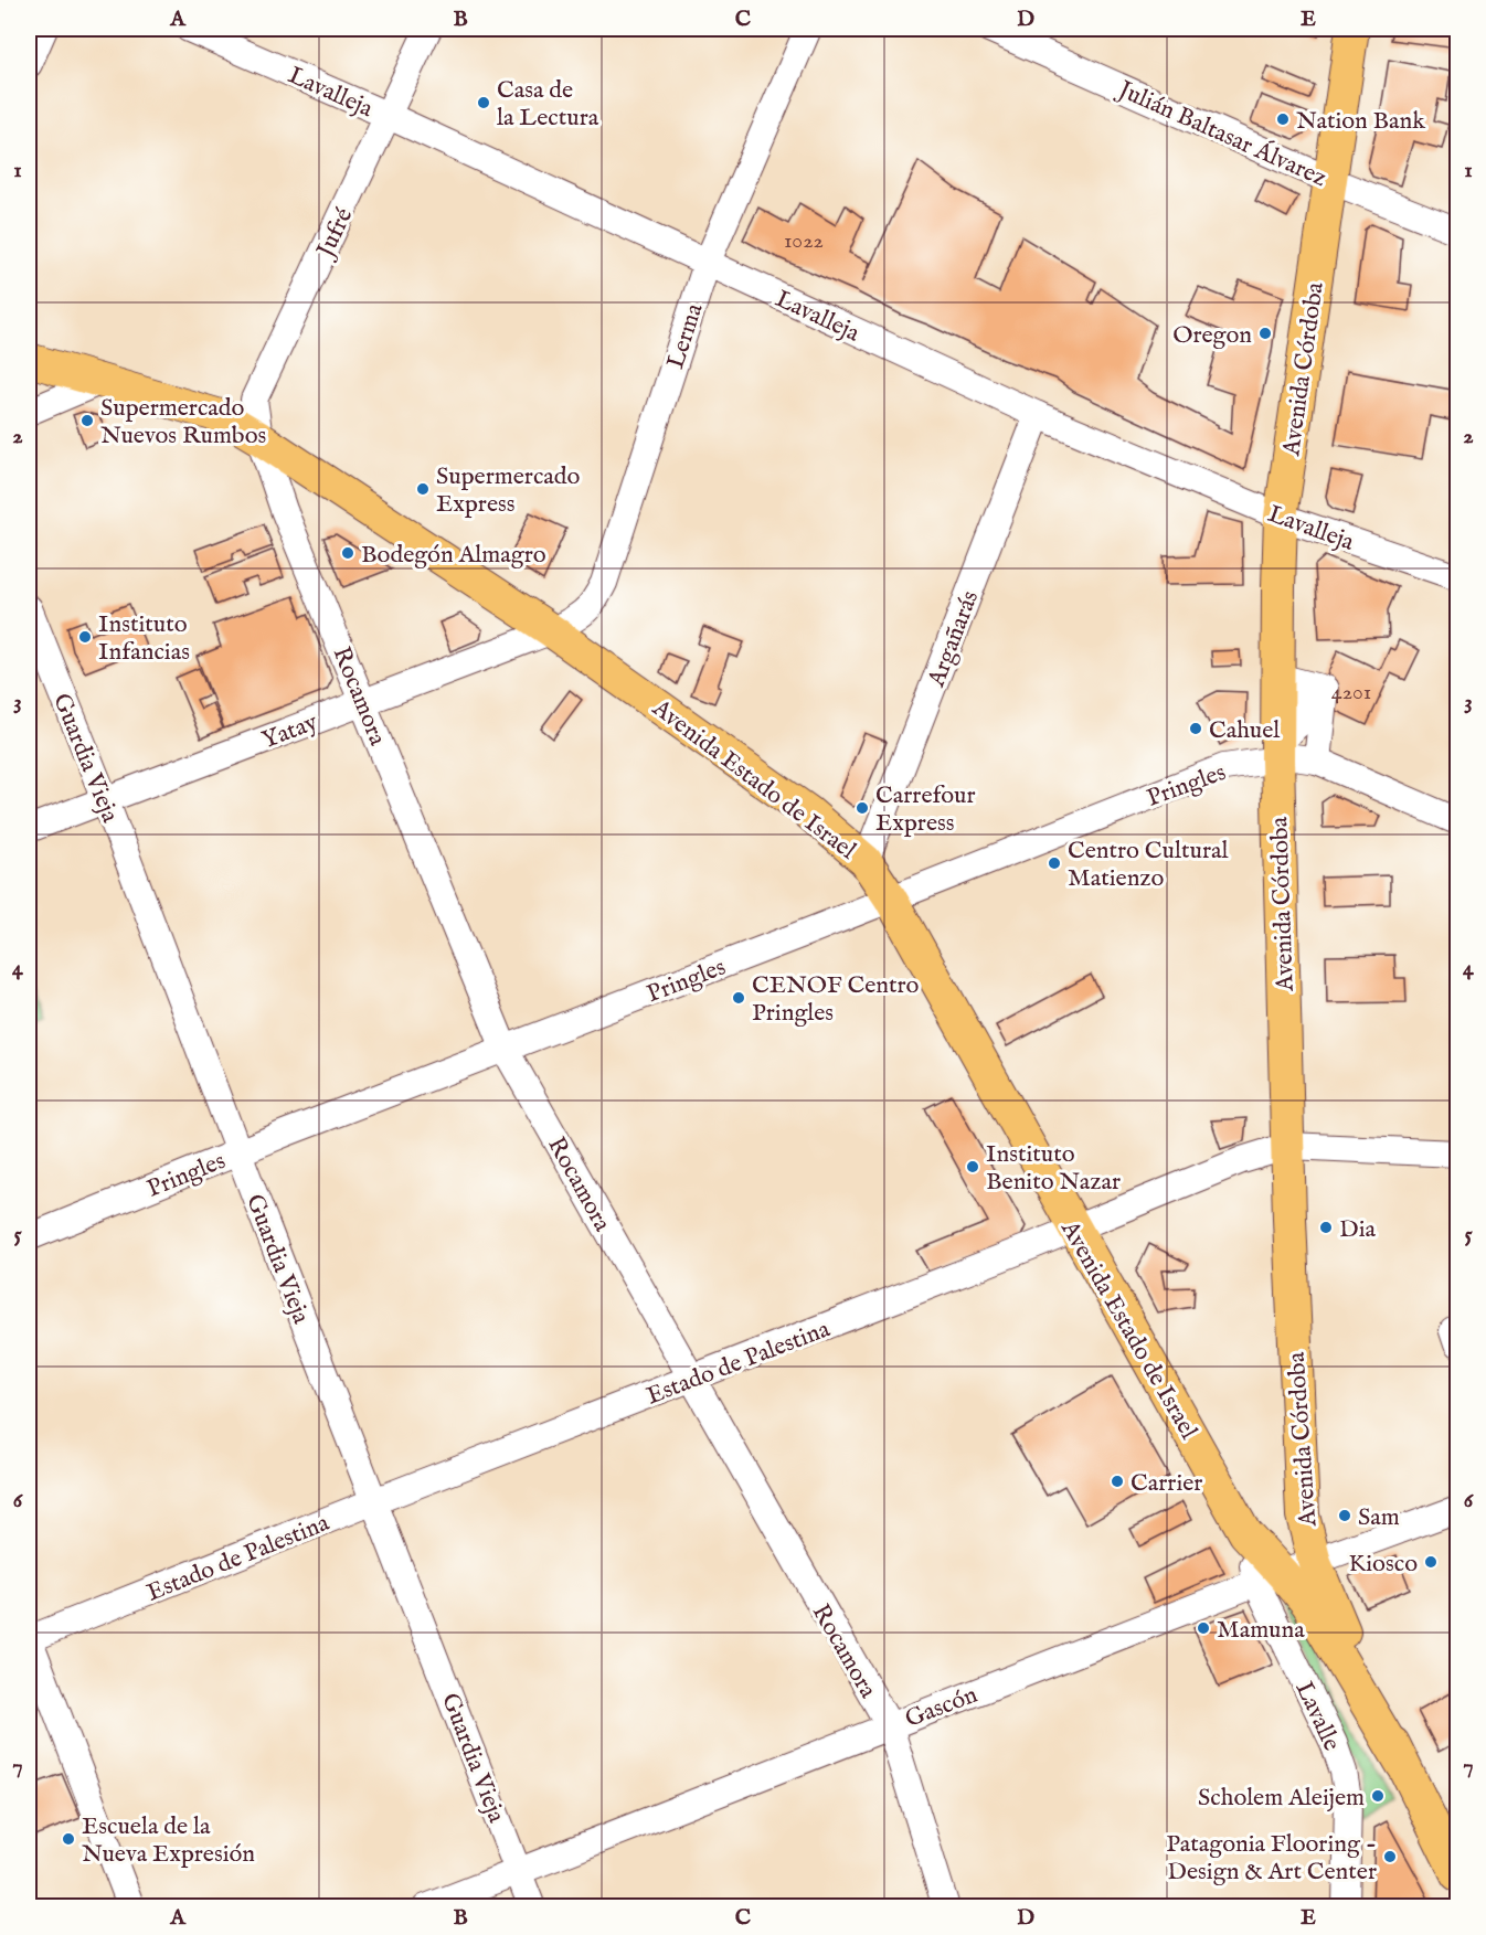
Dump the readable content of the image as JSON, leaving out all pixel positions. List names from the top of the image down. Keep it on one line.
{"streets":{"main road":["Avenida Córdoba","Avenida Estado de Israel"],"street":["Lavalleja","Julián Baltasar Álvarez","Jufré","Lerma","Argañarás","Rocamora","Yatay","Guardia Vieja","Pringles","Estado de Palestina","Gascón","Lavalle"]},"crossings":[["Lavalleja","Jufré"],["Lavalleja","Lerma"],["Lavalleja","Avenida Córdoba"],["Lavalleja","Argañarás"],["Julián Baltasar Álvarez","Avenida Córdoba"],["Jufré","Rocamora"],["Jufré","Avenida Estado de Israel"],["Lerma","Yatay"],["Lerma","Avenida Estado de Israel"],["Avenida Córdoba","Avenida Estado de Israel"],["Avenida Córdoba","Pringles"],["Avenida Córdoba","Estado de Palestina"],["Avenida Córdoba","Gascón"],["Avenida Córdoba","Lavalle"],["Argañarás","Avenida Estado de Israel"],["Rocamora","Yatay"],["Rocamora","Avenida Estado de Israel"],["Rocamora","Pringles"],["Rocamora","Estado de Palestina"],["Rocamora","Gascón"],["Yatay","Guardia Vieja"],["Yatay","Avenida Estado de Israel"],["Guardia Vieja","Pringles"],["Guardia Vieja","Estado de Palestina"],["Guardia Vieja","Gascón"],["Avenida Estado de Israel","Pringles"],["Avenida Estado de Israel","Estado de Palestina"],["Avenida Estado de Israel","Gascón"],["Avenida Estado de Israel","Lavalle"],["Gascón","Lavalle"]],"places":["Casa de la Lectura","Nation Bank","Oregon","Supermercado Nuevos Rumbos","Supermercado Express","Bodegón Almagro","Instituto Infancias","Cahuel","Carrefour Express","Centro Cultural Matienzo","CENOF Centro Pringles","Instituto Benito Nazar","Dia","Carrier","Sam","Kiosco","Mamuna","Scholem Aleijem","Escuela de la Nueva Expresión","Patagonia Flooring - Design & Art Center"],"house_numbers":["1022","4201"],"grid":{"columns":["A","B","C","D","E"],"rows":["1","2","3","4","5","6","7"]}}
